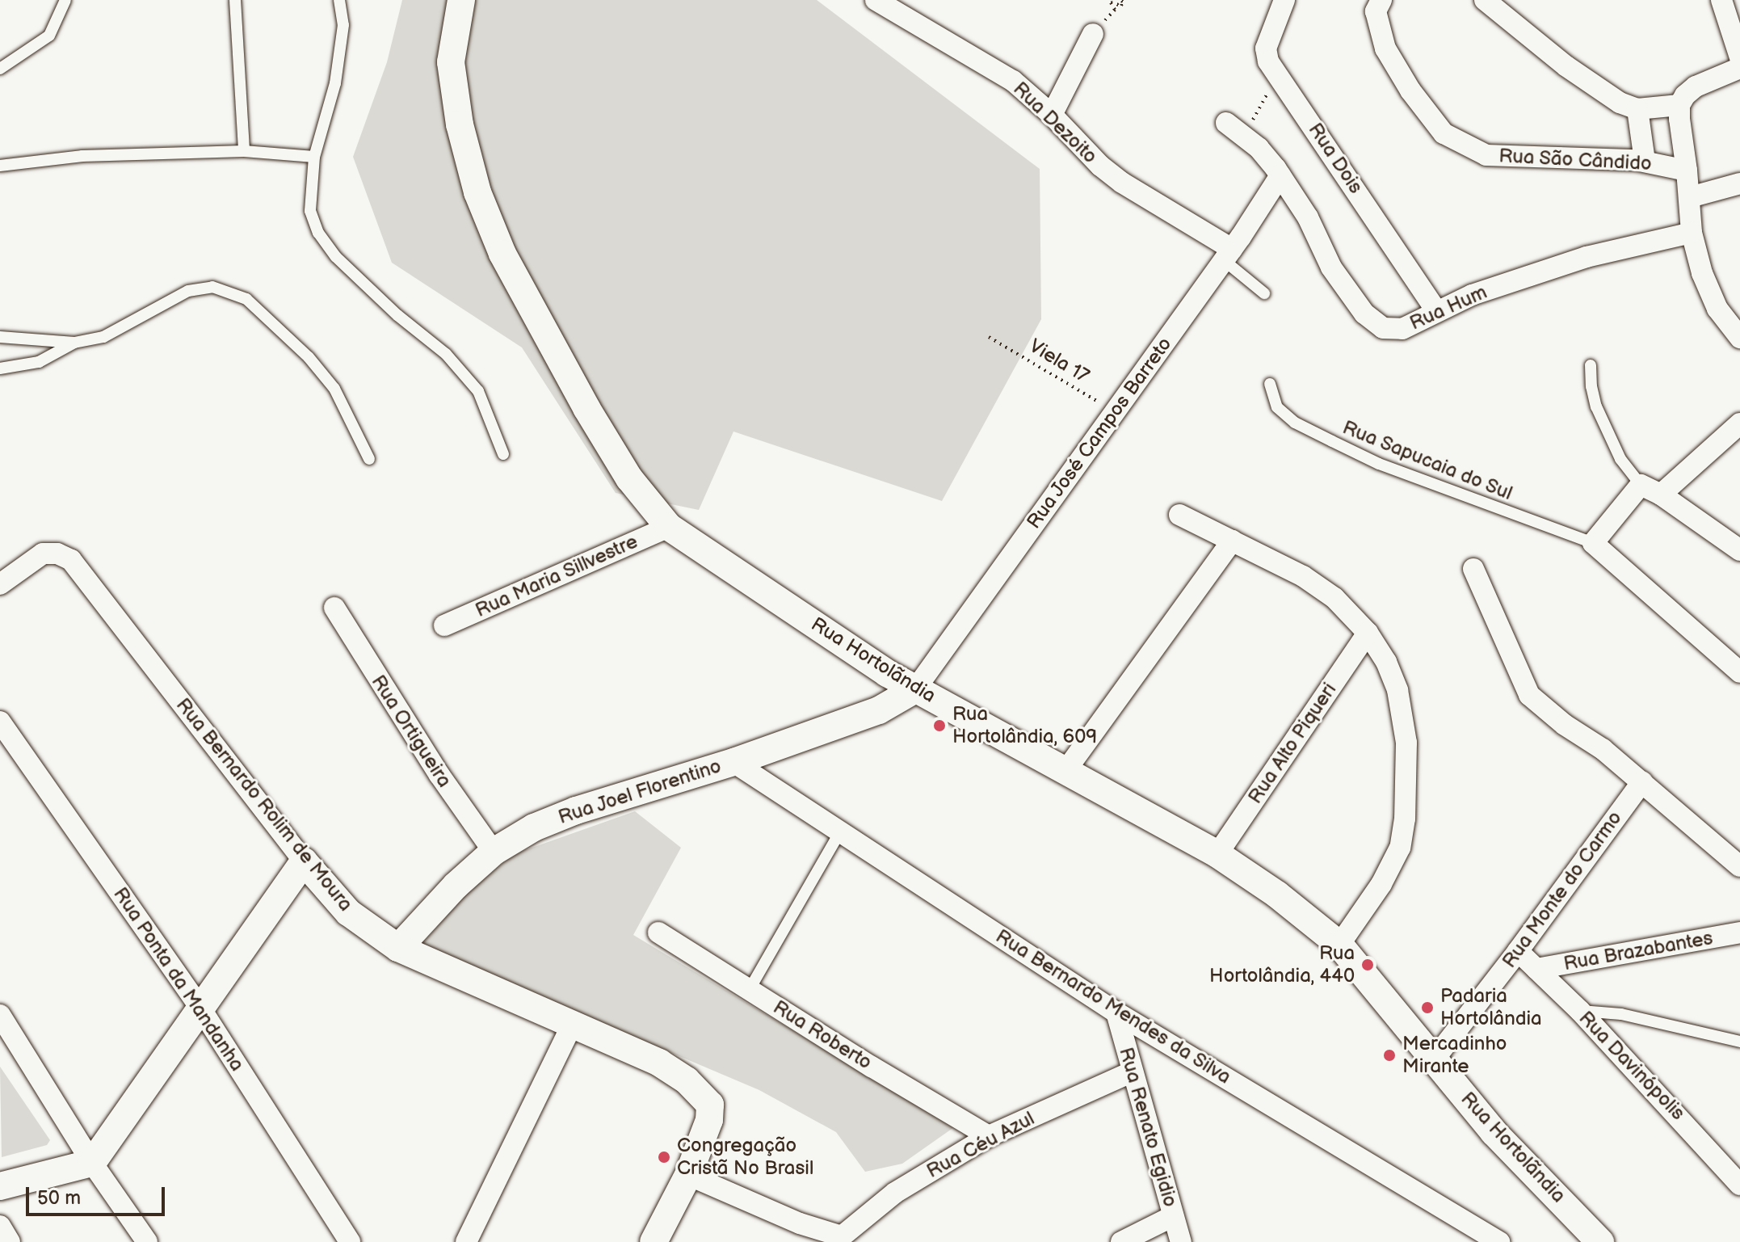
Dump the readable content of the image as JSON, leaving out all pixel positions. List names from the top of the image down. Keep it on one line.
{"streets":{"street":["Rua Dezoito","Rua Dois","Rua São Cândido","Rua Hum","Rua José Campos Barreto","Rua Maria Sillvestre","Rua Hortolãndia","Rua Ortigueira","Rua Alto Piqueri","Rua Joel Florentino","Rua Bernardo Rolim de Moura","Rua Monte do Carmo","Rua Brazabantes","Rua Ponta da Mandanha","Rua Bernardo Mendes da Silva","Rua Roberto","Rua Davinópolis","Rua Renato Egidio","Rua Céu Azul"],"lane":["Rua Sapucaia do Sul"],"path":["Viela 17"]},"crossings":[["Rua Dezoito","Rua José Campos Barreto"],["Rua Dois","Rua Hum"],["Rua Hum","Rua José Campos Barreto"],["Viela 17","Rua José Campos Barreto"],["Rua José Campos Barreto","Rua Hortolãndia"],["Rua José Campos Barreto","Rua Joel Florentino"],["Rua Maria Sillvestre","Rua Hortolãndia"],["Rua Hortolãndia","Rua Alto Piqueri"],["Rua Hortolãndia","Rua Joel Florentino"],["Rua Hortolãndia","Rua Monte do Carmo"],["Rua Ortigueira","Rua Joel Florentino"],["Rua Joel Florentino","Rua Bernardo Rolim de Moura"],["Rua Joel Florentino","Rua Bernardo Mendes da Silva"],["Rua Monte do Carmo","Rua Davinópolis"],["Rua Brazabantes","Rua Davinópolis"],["Rua Bernardo Mendes da Silva","Rua Renato Egidio"],["Rua Roberto","Rua Céu Azul"],["Rua Renato Egidio","Rua Céu Azul"]],"places":["Rua Hortolândia, 609","Rua Hortolândia, 440","Padaria Hortolândia","Mercadinho Mirante","Congregação Cristã No Brasil"],"scale_bar":"50 m"}
